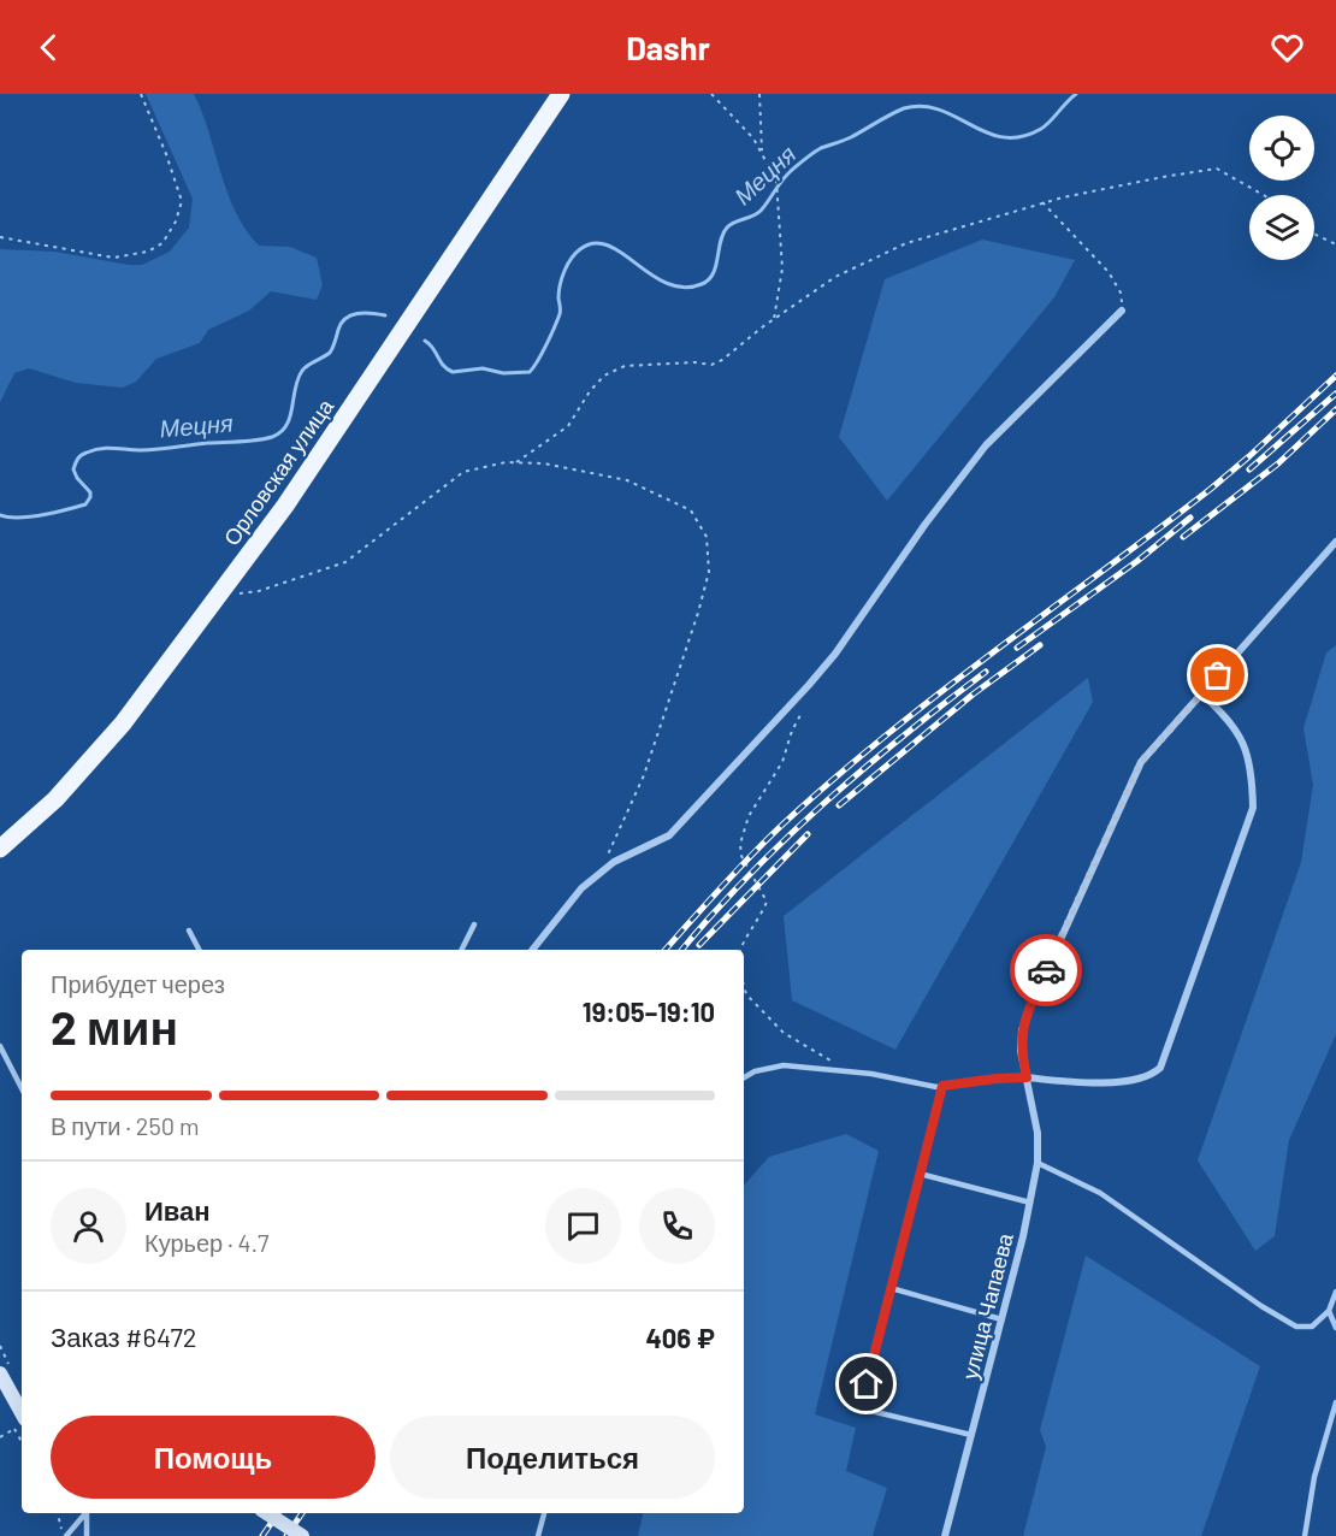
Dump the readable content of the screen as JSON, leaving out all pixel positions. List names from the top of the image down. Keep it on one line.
{"streets":{"main road":["Орловская улица"],"street":["улица Чапаева"]},"water":["Мецня"],"page":{"header":"Dashr","heading":["2 мин","Прибудет через","19:05–19:10"],"panel":["Иван","Курьер · 4.7","Заказ #6472","406 ₽"],"bar":"В пути · 250 m","buttons":["Помощь","Поделиться"]}}
